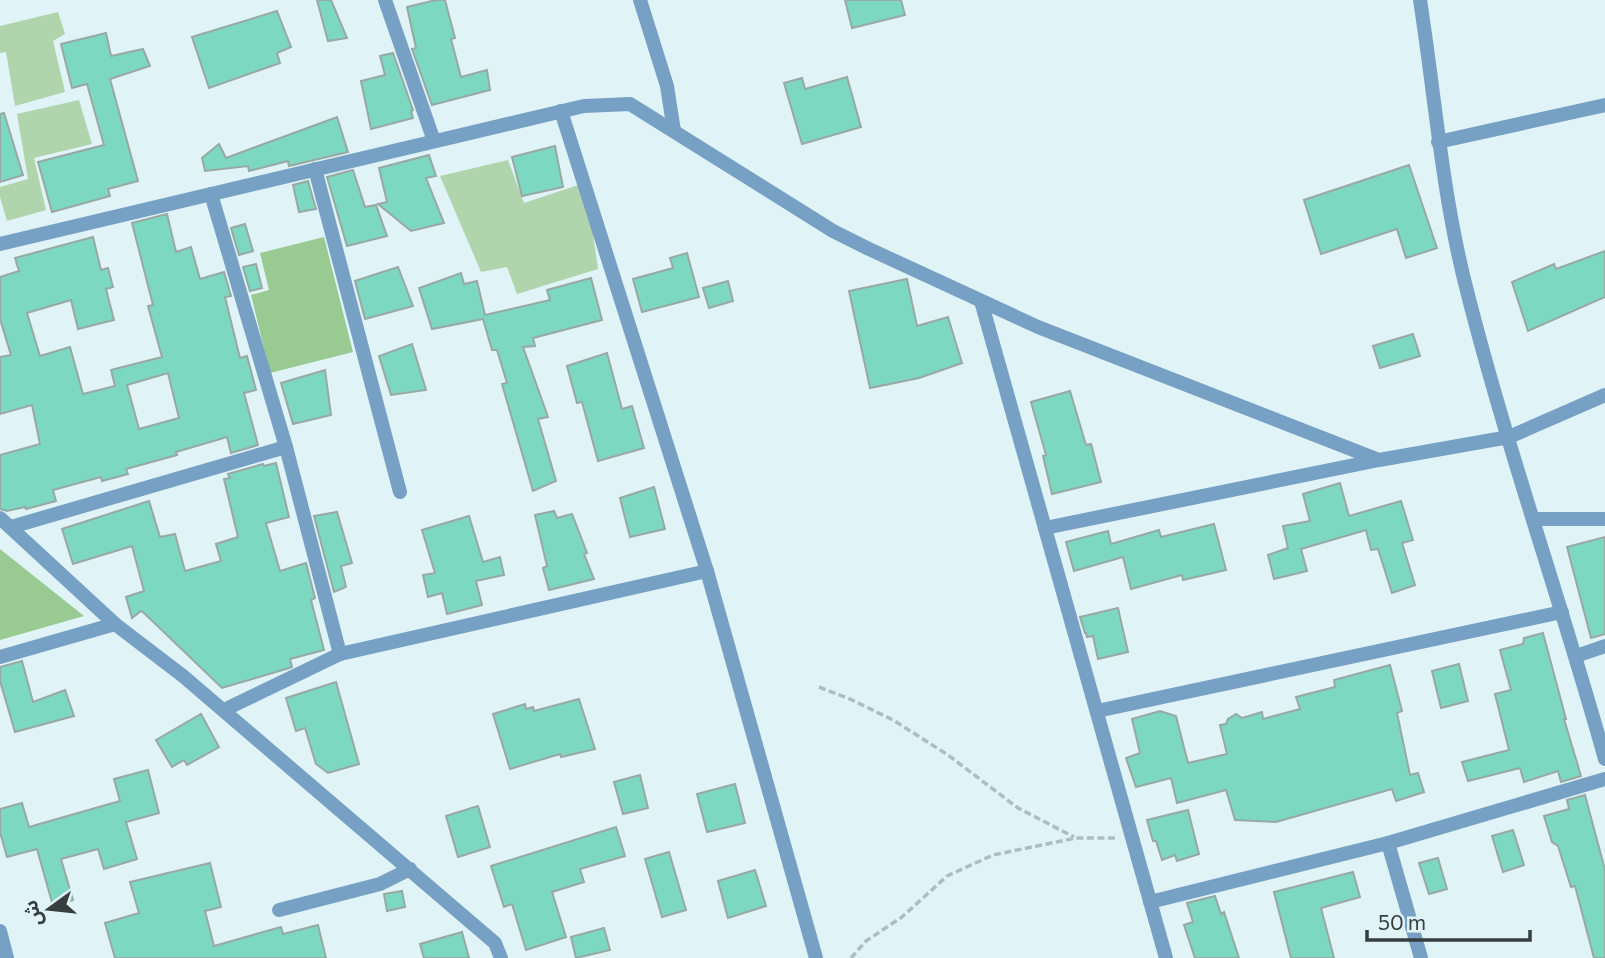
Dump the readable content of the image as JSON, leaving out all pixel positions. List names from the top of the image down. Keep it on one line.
{"scale_bar":"50 m","north":"left"}
